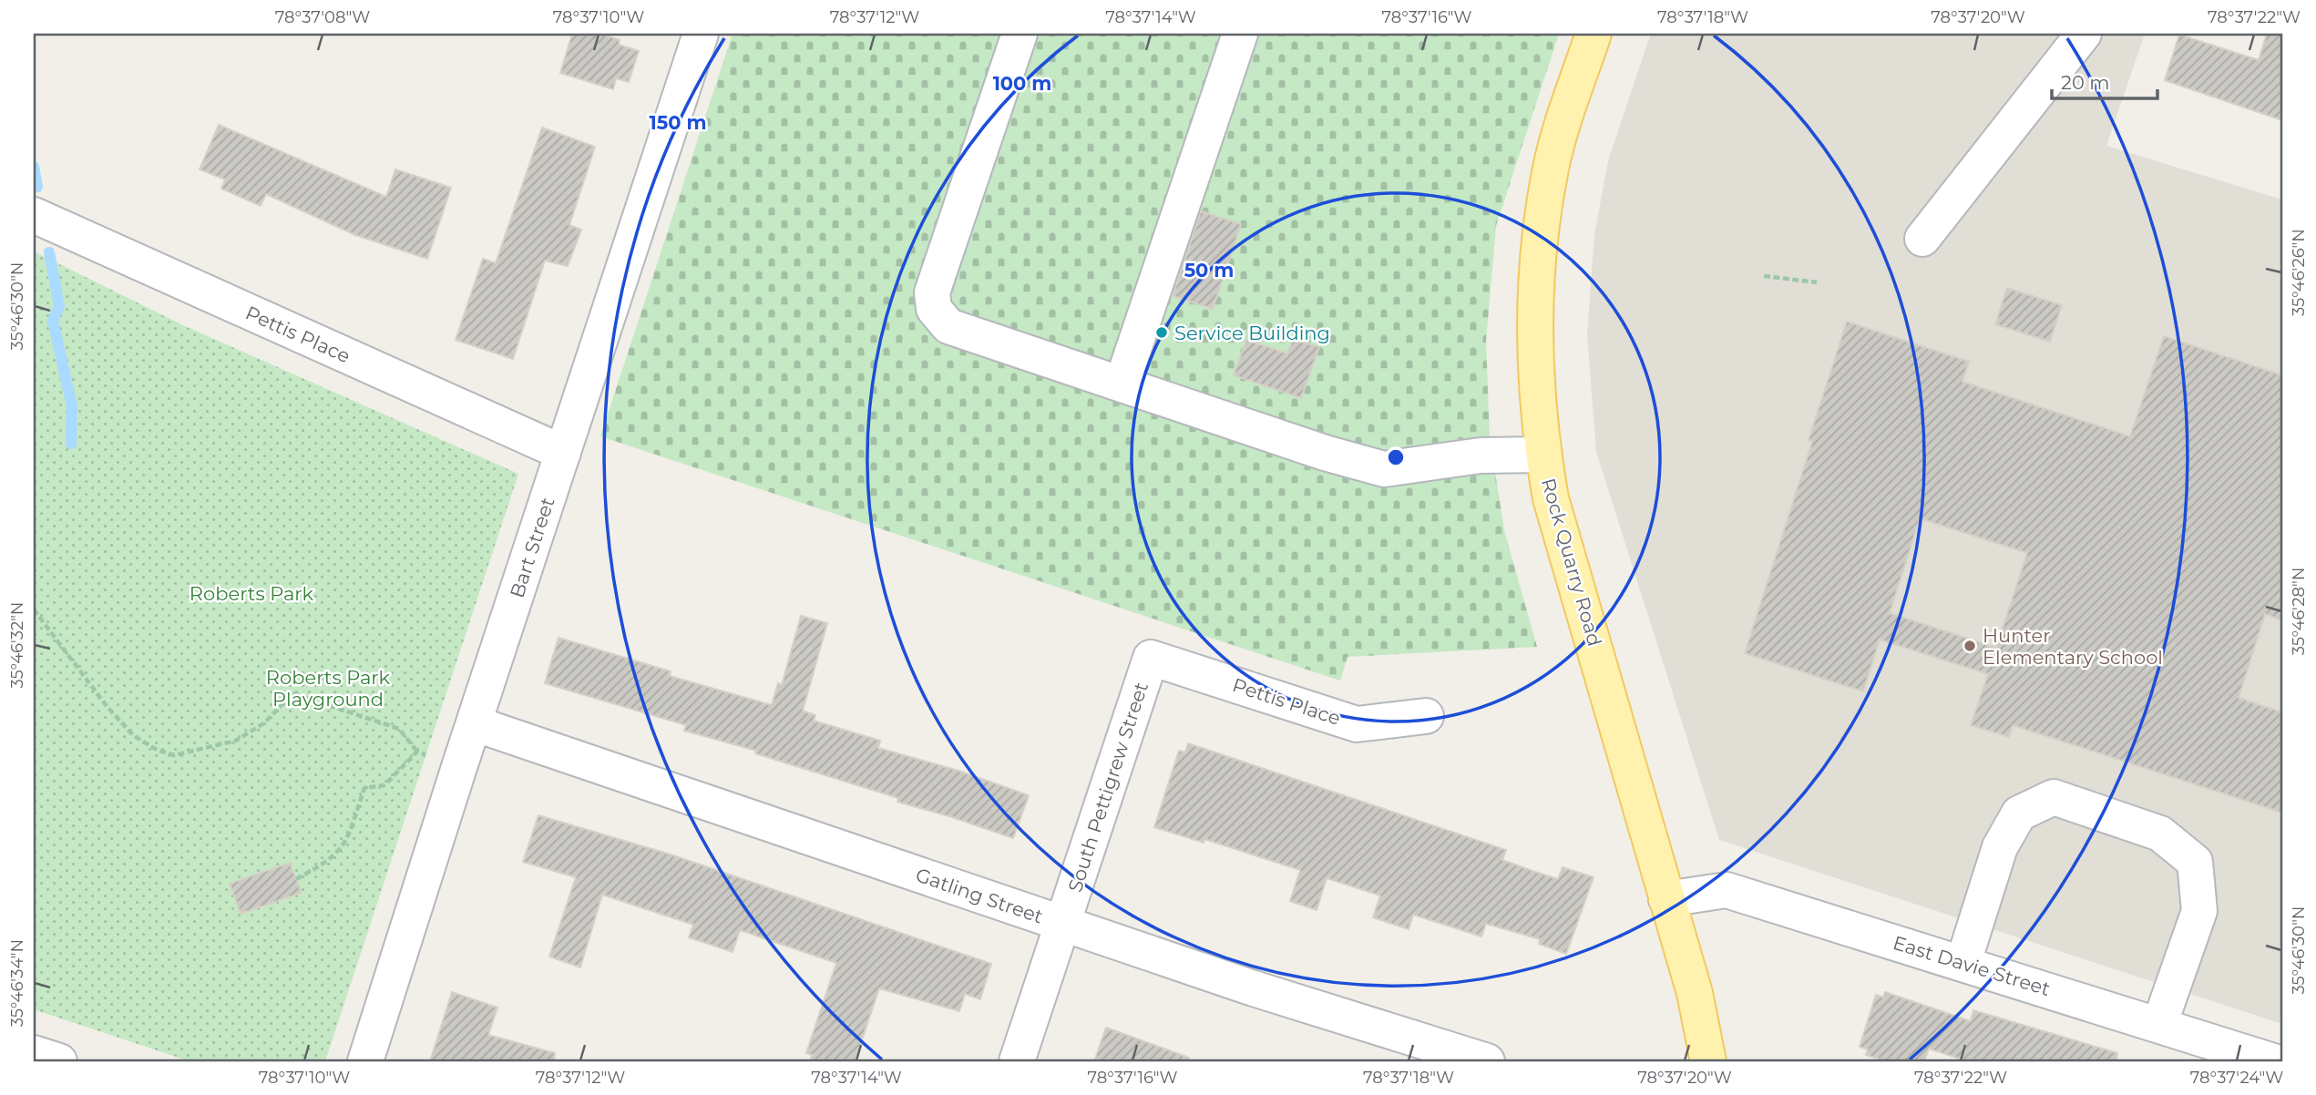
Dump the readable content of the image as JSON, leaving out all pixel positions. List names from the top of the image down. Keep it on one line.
{"streets":{"main road":["Rock Quarry Road"],"street":["Pettis Place","Bart Street","South Pettigrew Street","Gatling Street","East Davie Street"]},"crossings":[["Pettis Place","Bart Street"],["Pettis Place","South Pettigrew Street"],["Bart Street","Gatling Street"],["Rock Quarry Road","East Davie Street"],["South Pettigrew Street","Gatling Street"]],"parks":["Roberts Park","Roberts Park Playground"],"places":["Service Building","Hunter Elementary School"],"scale_bar":"20 m","coordinates":["78°37'08\"W","78°37'10\"W","78°37'12\"W","78°37'14\"W","78°37'16\"W","78°37'18\"W","78°37'20\"W","78°37'22\"W","35°46'26\"N","35°46'30\"N","35°46'28\"N","35°46'32\"N","35°46'34\"N","78°37'24\"W"],"rings":["100 m","150 m","50 m"]}
